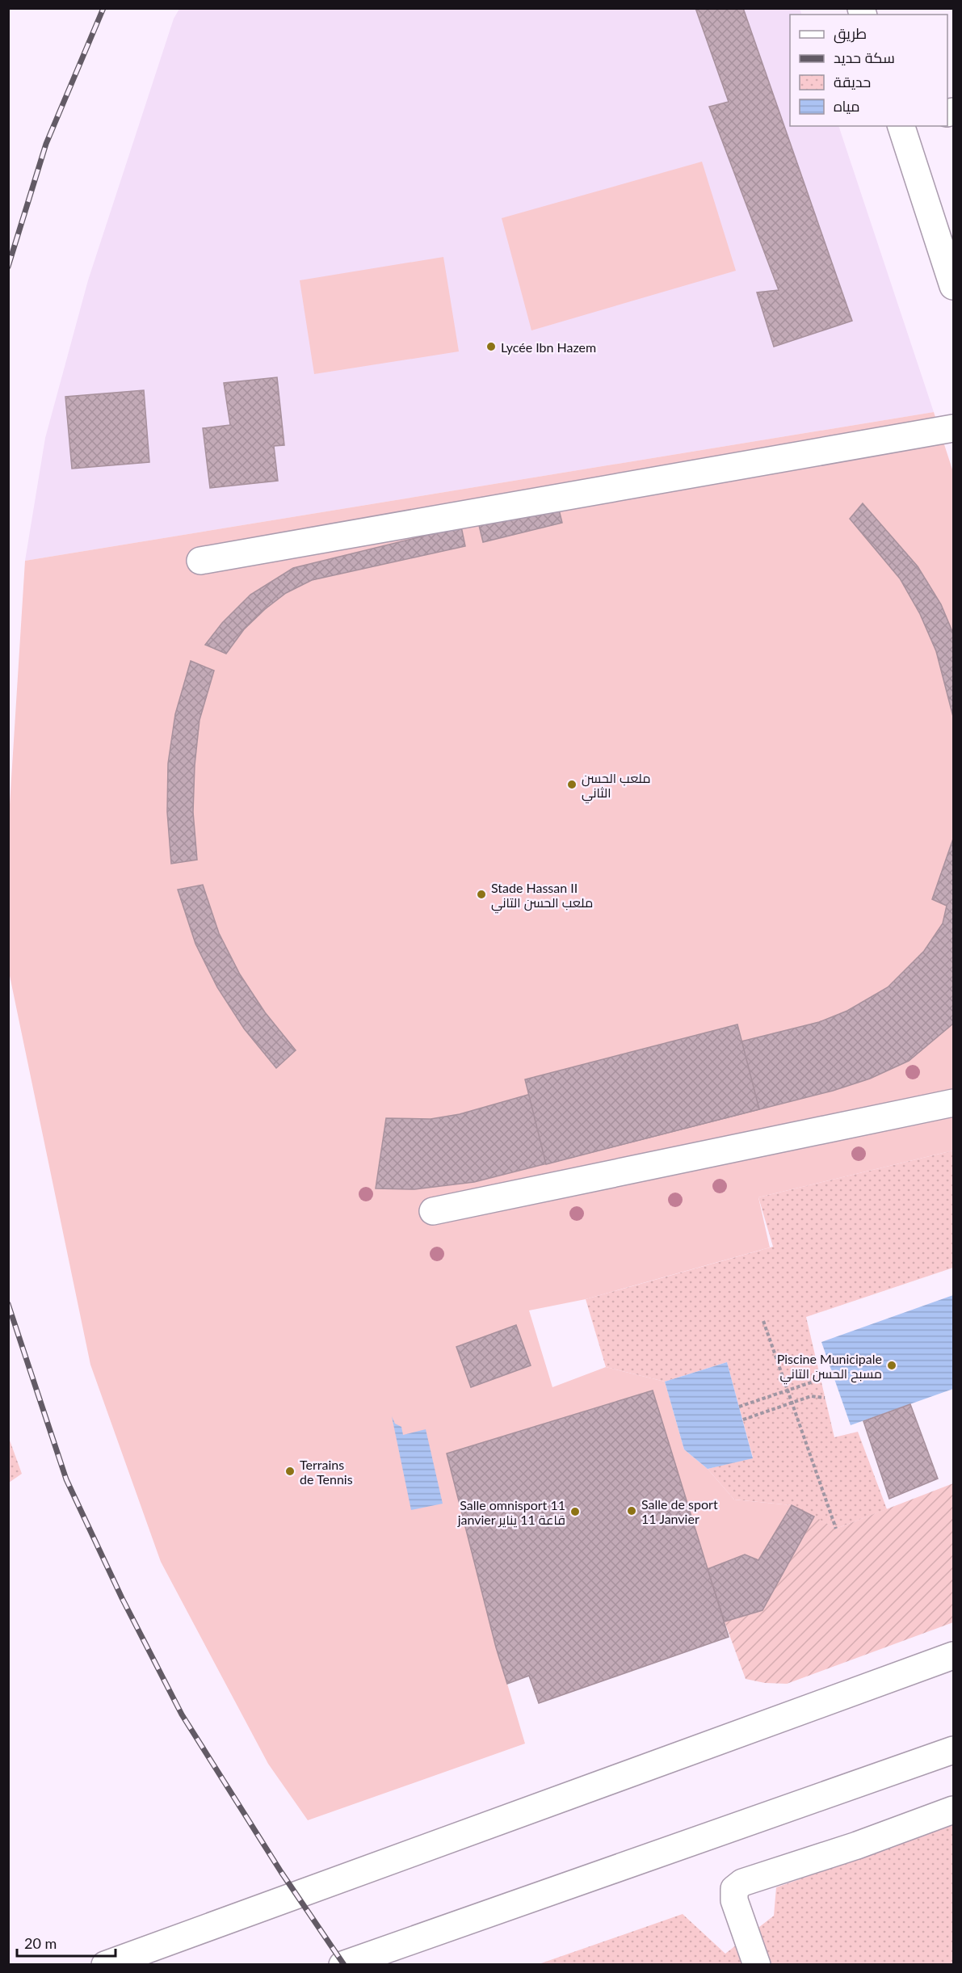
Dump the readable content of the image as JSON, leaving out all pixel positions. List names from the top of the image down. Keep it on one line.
{"places":["Lycée Ibn Hazem","ملعب الحسن الثاني","Stade Hassan II ملعب الحسن التاني","Piscine Municipale مسبح الحسن التاني","Terrains de Tennis","Salle de sport 11 Janvier","Salle omnisport 11 janvier قاعة 11 يناير"],"legend":["طريق","سكة حديد","حديقة","مياه"],"scale_bar":"20 m"}
